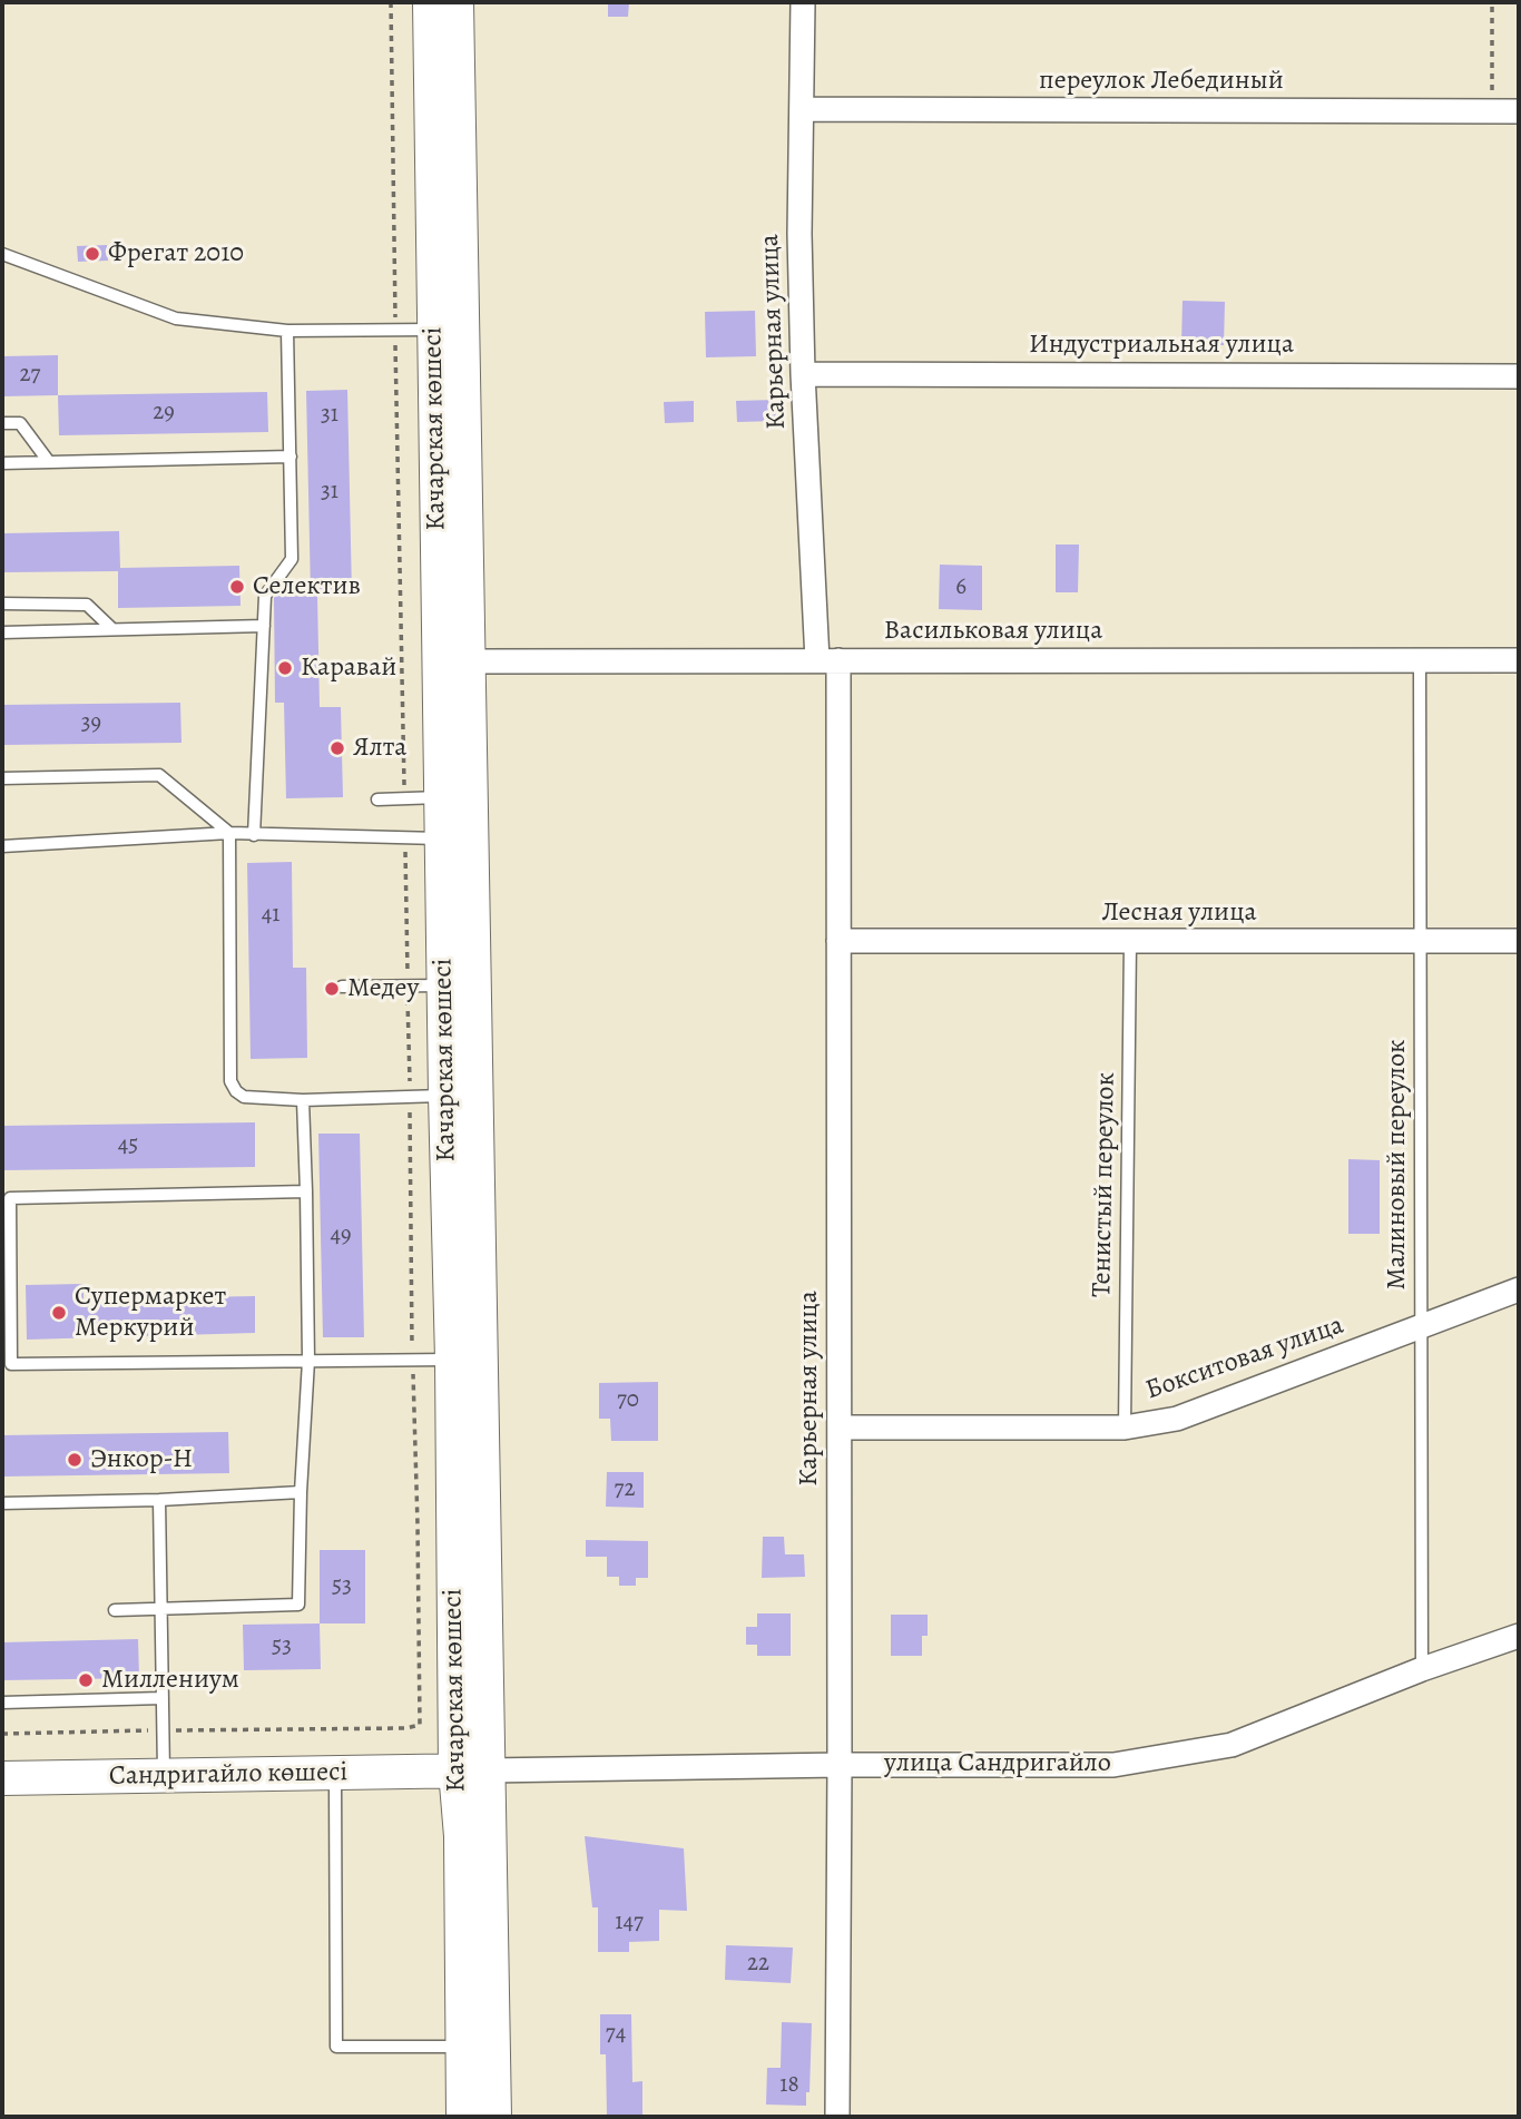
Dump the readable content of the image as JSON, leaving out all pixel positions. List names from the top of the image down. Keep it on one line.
{"streets":{"main road":["Качарская көшесі","Сандригайло көшесі"],"street":["переулок Лебединый","Карьерная улица","Индустриальная улица","Васильковая улица","Лесная улица","Бокситовая улица","улица Сандригайло"],"lane":["Малиновый переулок","Тенистый переулок"]},"crossings":[["переулок Лебединый","Карьерная улица"],["Карьерная улица","Индустриальная улица"],["Карьерная улица","Васильковая улица"],["Карьерная улица","Лесная улица"],["Карьерная улица","Бокситовая улица"],["Карьерная улица","улица Сандригайло"],["Качарская көшесі","Васильковая улица"],["Качарская көшесі","улица Сандригайло"],["Качарская көшесі","Сандригайло көшесі"],["Васильковая улица","Малиновый переулок"],["Лесная улица","Малиновый переулок"],["Лесная улица","Тенистый переулок"],["Малиновый переулок","Бокситовая улица"],["Малиновый переулок","улица Сандригайло"],["Тенистый переулок","Бокситовая улица"],["улица Сандригайло","Сандригайло көшесі"]],"places":["Фрегат 2010","Селектив","Каравай","Ялта","Медеу","Супермаркет Меркурий","Энкор-Н","Миллениум"],"house_numbers":["27","29","31","31","6","39","41","45","49","70","72","53","53","147","22","74","18"]}
